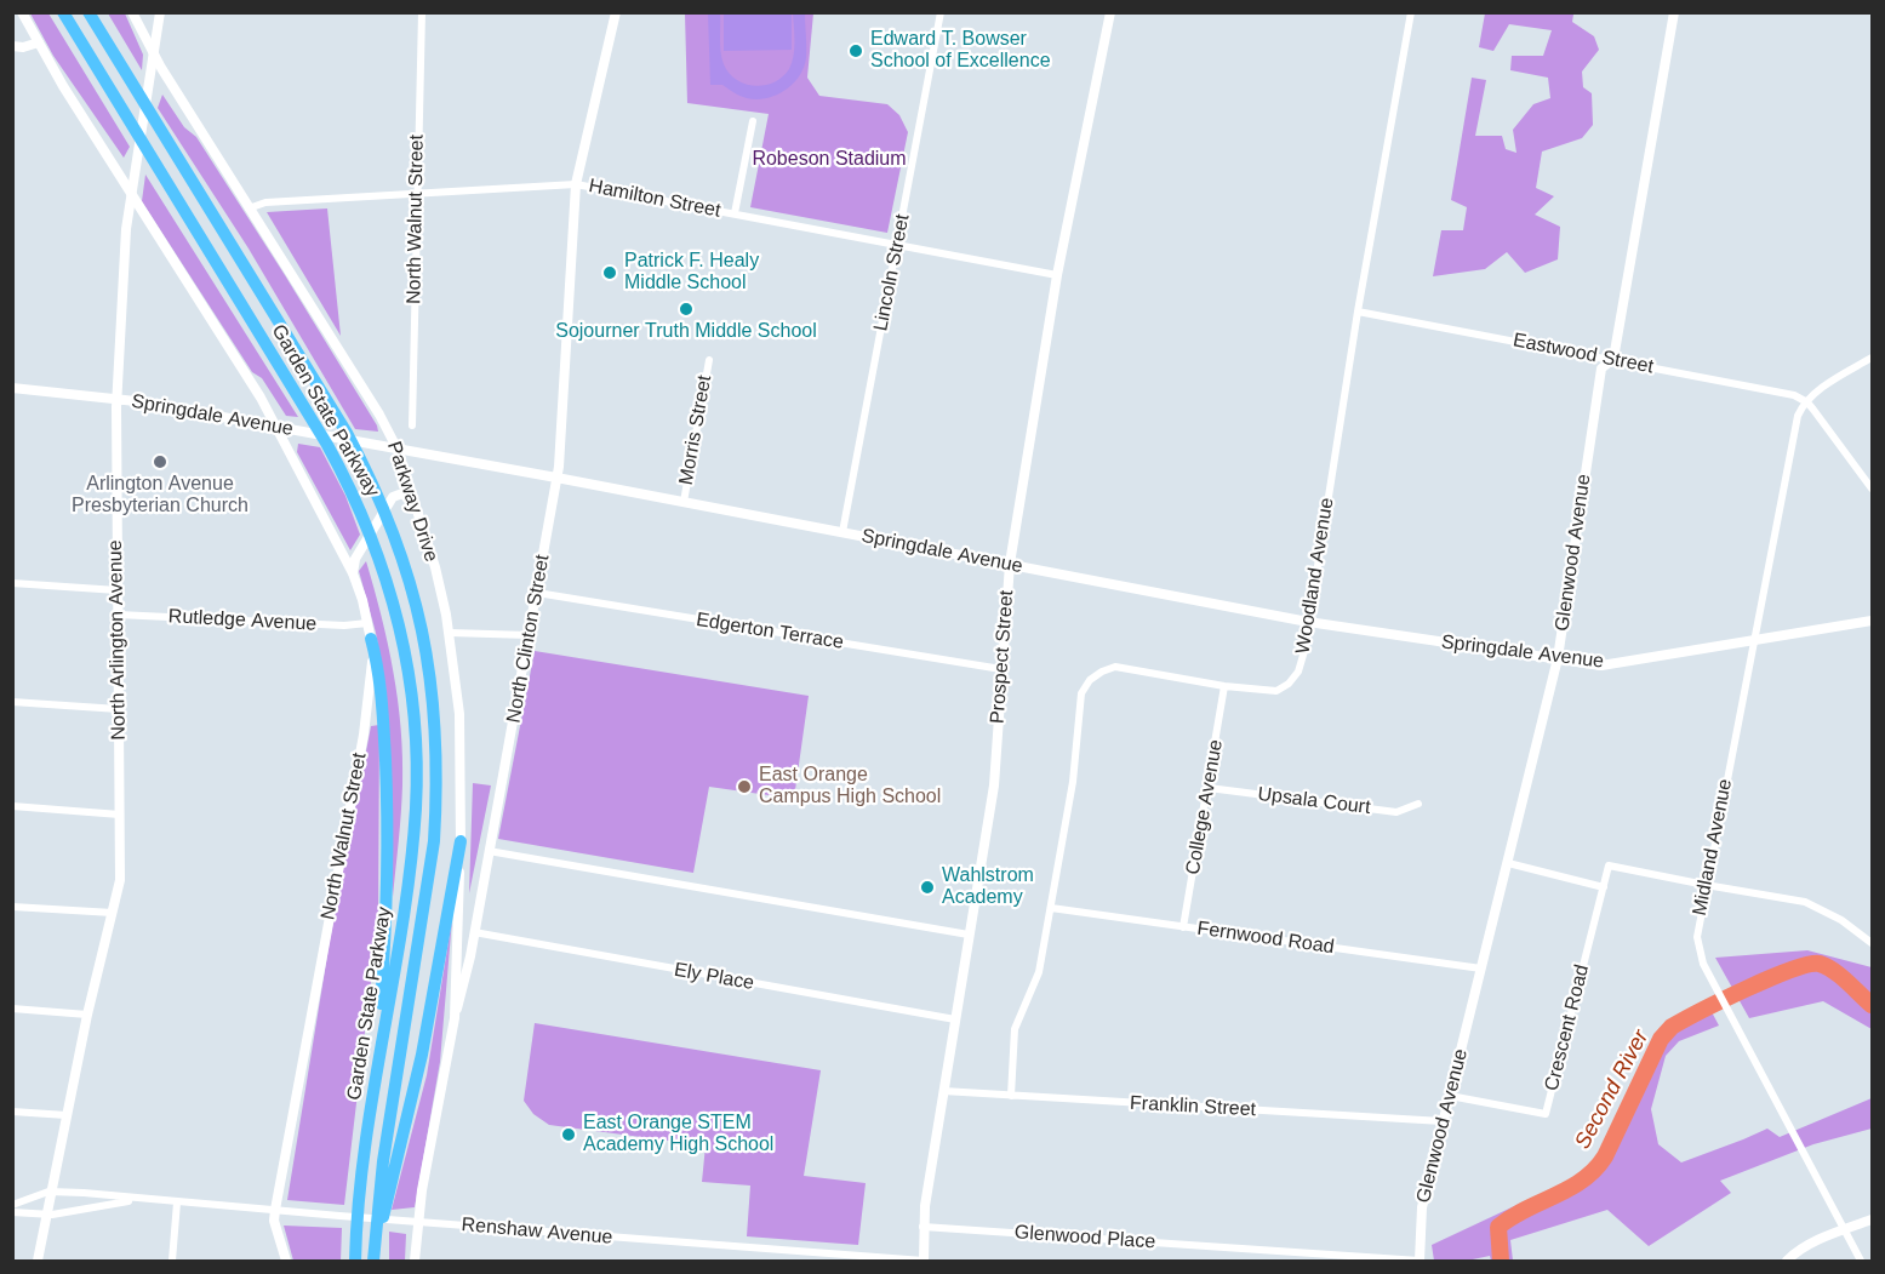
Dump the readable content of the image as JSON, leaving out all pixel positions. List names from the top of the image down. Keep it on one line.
{"streets":{"highway":["Garden State Parkway"],"main road":["North Walnut Street","Parkway Drive","North Clinton Street"],"street":["Hamilton Street","Lincoln Street","Eastwood Street","Springdale Avenue","Morris Street","Glenwood Avenue","Woodland Avenue","Rutledge Avenue","Edgerton Terrace","North Arlington Avenue","Prospect Street","Upsala Court","College Avenue","Midland Avenue","Fernwood Road","Ely Place","Crescent Road","Franklin Street","Renshaw Avenue","Glenwood Place"]},"crossings":[["Hamilton Street","North Walnut Street"],["Hamilton Street","Lincoln Street"],["Hamilton Street","Parkway Drive"],["Hamilton Street","North Clinton Street"],["Hamilton Street","Prospect Street"],["North Walnut Street","Springdale Avenue"],["North Walnut Street","Rutledge Avenue"],["North Walnut Street","Renshaw Avenue"],["Lincoln Street","Springdale Avenue"],["Eastwood Street","Glenwood Avenue"],["Eastwood Street","Woodland Avenue"],["Eastwood Street","Midland Avenue"],["Springdale Avenue","Morris Street"],["Springdale Avenue","Parkway Drive"],["Springdale Avenue","Glenwood Avenue"],["Springdale Avenue","Woodland Avenue"],["Springdale Avenue","North Clinton Street"],["Springdale Avenue","North Arlington Avenue"],["Springdale Avenue","Prospect Street"],["Springdale Avenue","Midland Avenue"],["Parkway Drive","North Clinton Street"],["Parkway Drive","North Arlington Avenue"],["Glenwood Avenue","Fernwood Road"],["Glenwood Avenue","Crescent Road"],["Glenwood Avenue","Franklin Street"],["Glenwood Avenue","Glenwood Place"],["Woodland Avenue","College Avenue"],["Woodland Avenue","Fernwood Road"],["Woodland Avenue","Franklin Street"],["Rutledge Avenue","North Arlington Avenue"],["Edgerton Terrace","North Clinton Street"],["Edgerton Terrace","Prospect Street"],["North Clinton Street","Ely Place"],["North Clinton Street","Renshaw Avenue"],["North Arlington Avenue","Renshaw Avenue"],["Prospect Street","Ely Place"],["Prospect Street","Franklin Street"],["Prospect Street","Renshaw Avenue"],["Prospect Street","Glenwood Place"],["Upsala Court","College Avenue"],["College Avenue","Fernwood Road"]],"water":["Second River"],"parks":["Robeson Stadium"],"places":["Edward T. Bowser School of Excellence","Patrick F. Healy Middle School","Sojourner Truth Middle School","Arlington Avenue Presbyterian Church","East Orange Campus High School","Wahlstrom Academy","East Orange STEM Academy High School"]}
